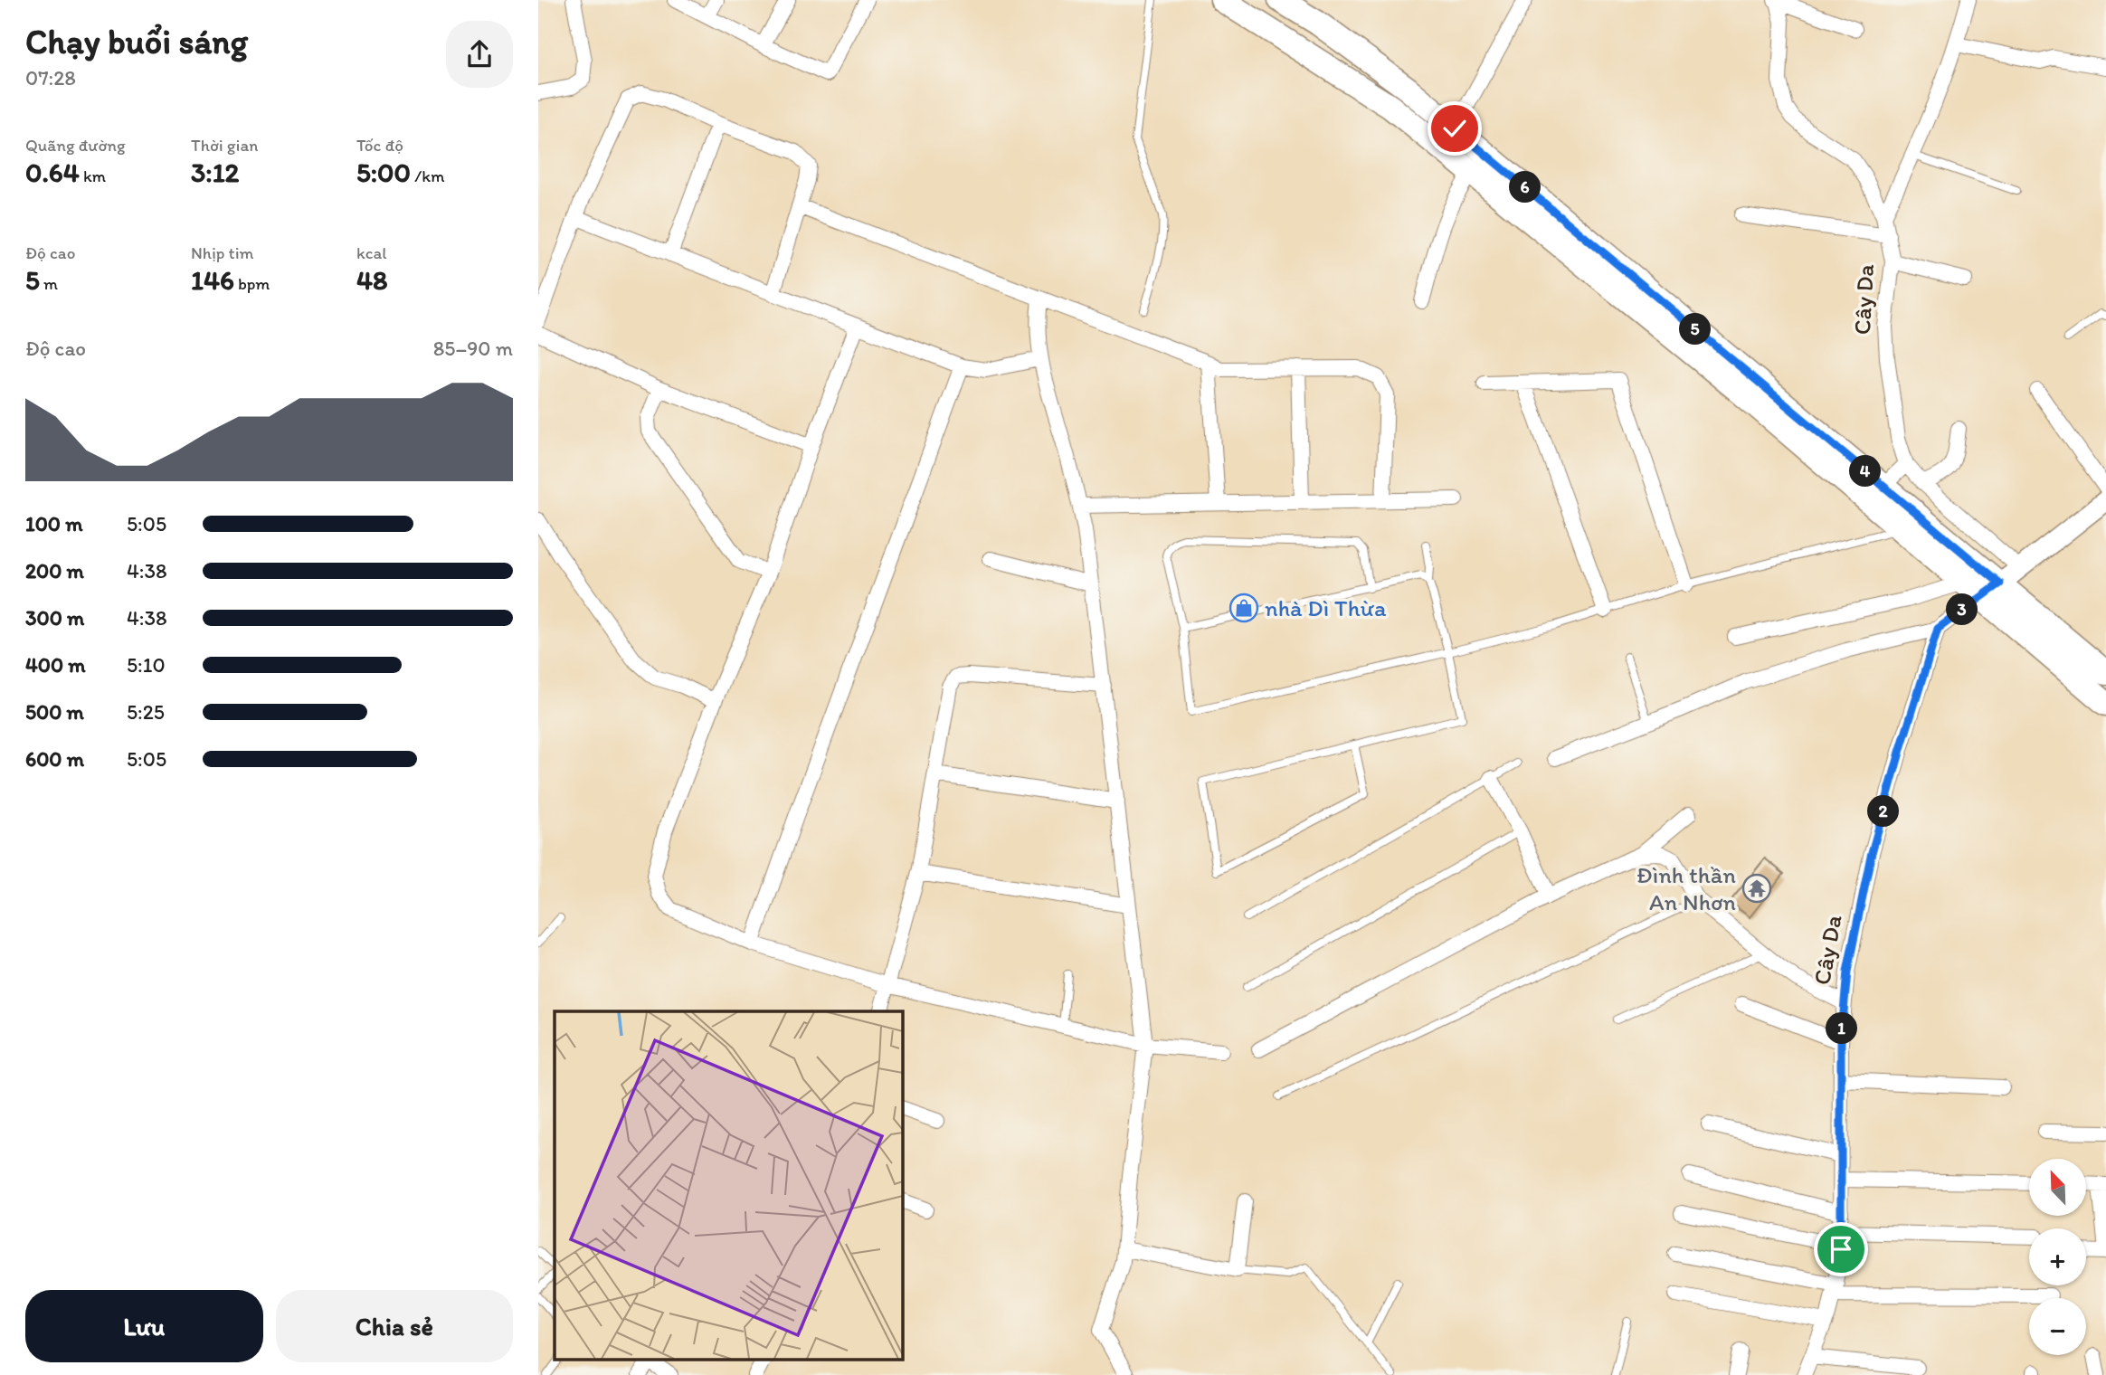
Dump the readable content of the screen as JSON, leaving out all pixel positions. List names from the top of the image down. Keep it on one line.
{"streets":{"street":["Cây Da"]},"places":{"shop":["nhà Dì Thừa"],"temple":["Đình thần An Nhơn"]},"north":"top left","page":{"heading":["Chạy buổi sáng","07:28"],"stats":[["Quãng đường","0.64 km"],["Thời gian","3:12"],["Tốc độ","5:00 /km"],["Độ cao","5 m"],["Nhịp tim","146 bpm"],["kcal","48"]],"pins":["6","5","4","3","2","1"],"chart":["Độ cao","85–90 m"],"list":[{"name":"100 m","note":"5:05"},{"name":"200 m","note":"4:38"},{"name":"300 m","note":"4:38"},{"name":"400 m","note":"5:10"},{"name":"500 m","note":"5:25"},{"name":"600 m","note":"5:05"}],"map_buttons":["+","−"],"buttons":["Lưu","Chia sẻ"]}}
